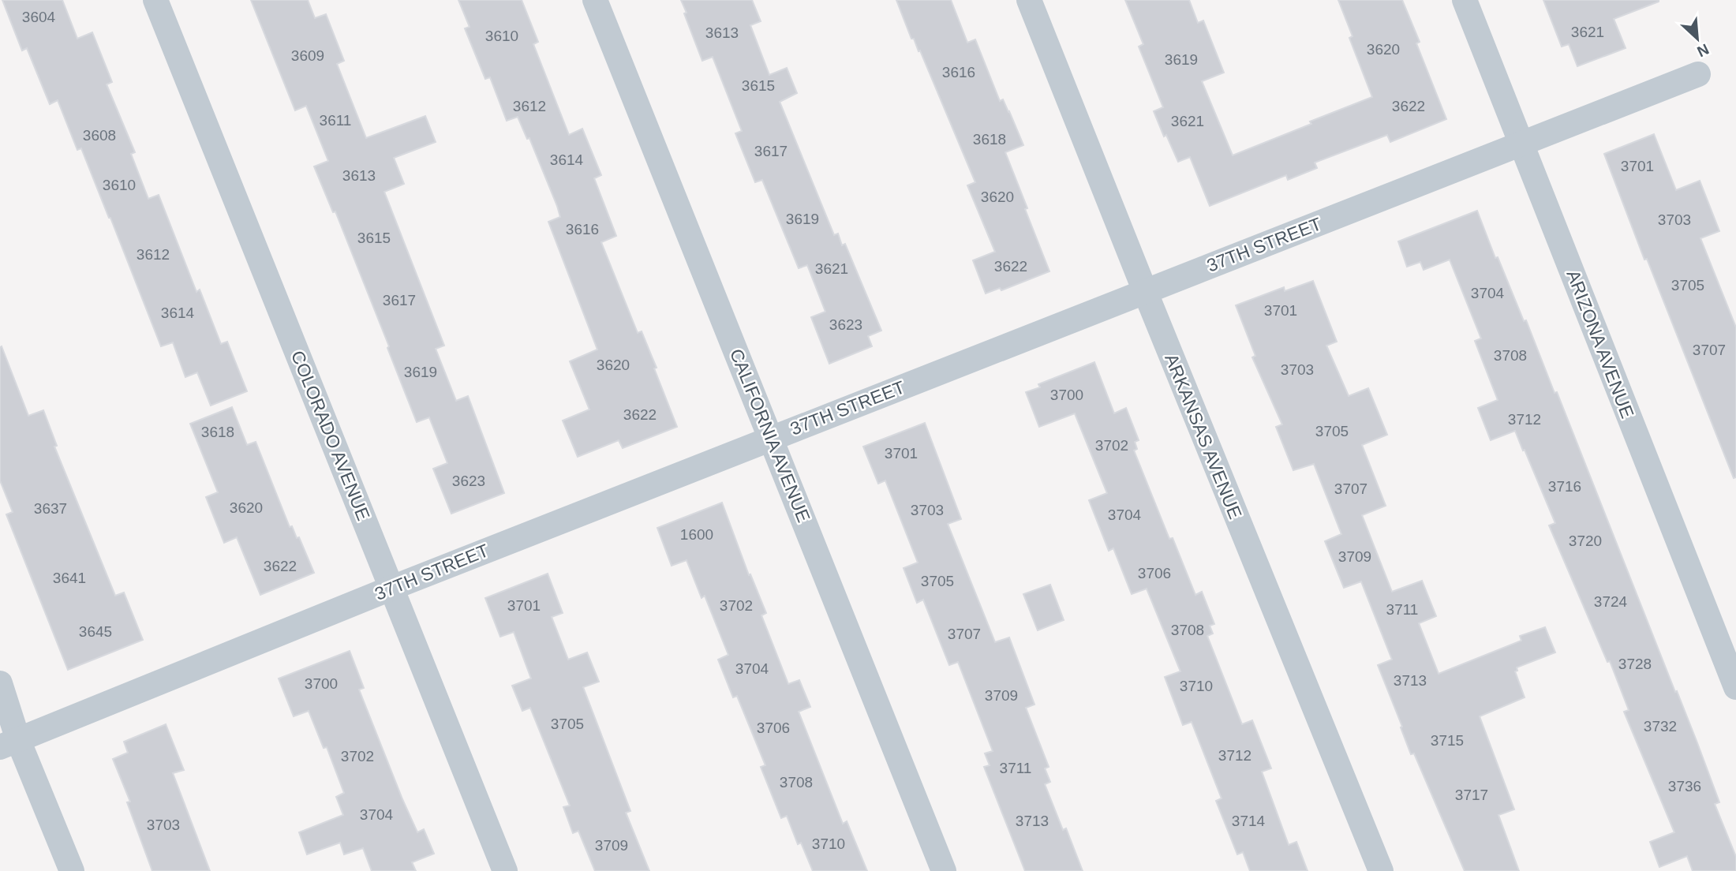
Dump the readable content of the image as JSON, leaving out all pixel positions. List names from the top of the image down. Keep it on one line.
{"streets":{"street":["37TH STREET","ARIZONA AVENUE","COLORADO AVENUE","CALIFORNIA AVENUE","ARKANSAS AVENUE"]},"crossings":[["37TH STREET","ARIZONA AVENUE"],["37TH STREET","COLORADO AVENUE"],["37TH STREET","CALIFORNIA AVENUE"],["37TH STREET","ARKANSAS AVENUE"]],"house_numbers":["3604","3621","3613","3610","3620","3609","3619","3616","3615","3612","3622","3611","3621","3608","3618","3617","3614","3701","3613","3610","3620","3619","3703","3616","3615","3612","3622","3621","3705","3704","3617","3701","3614","3623","3707","3708","3620","3703","3619","3700","3622","3712","3705","3618","3702","3701","3623","3716","3707","3620","3637","3703","3704","1600","3720","3709","3622","3706","3641","3705","3724","3701","3702","3711","3708","3645","3707","3728","3704","3713","3700","3710","3709","3705","3732","3706","3715","3712","3702","3711","3708","3736","3717","3704","3713","3714","3703","3710","3709"],"north":"bottom right"}
